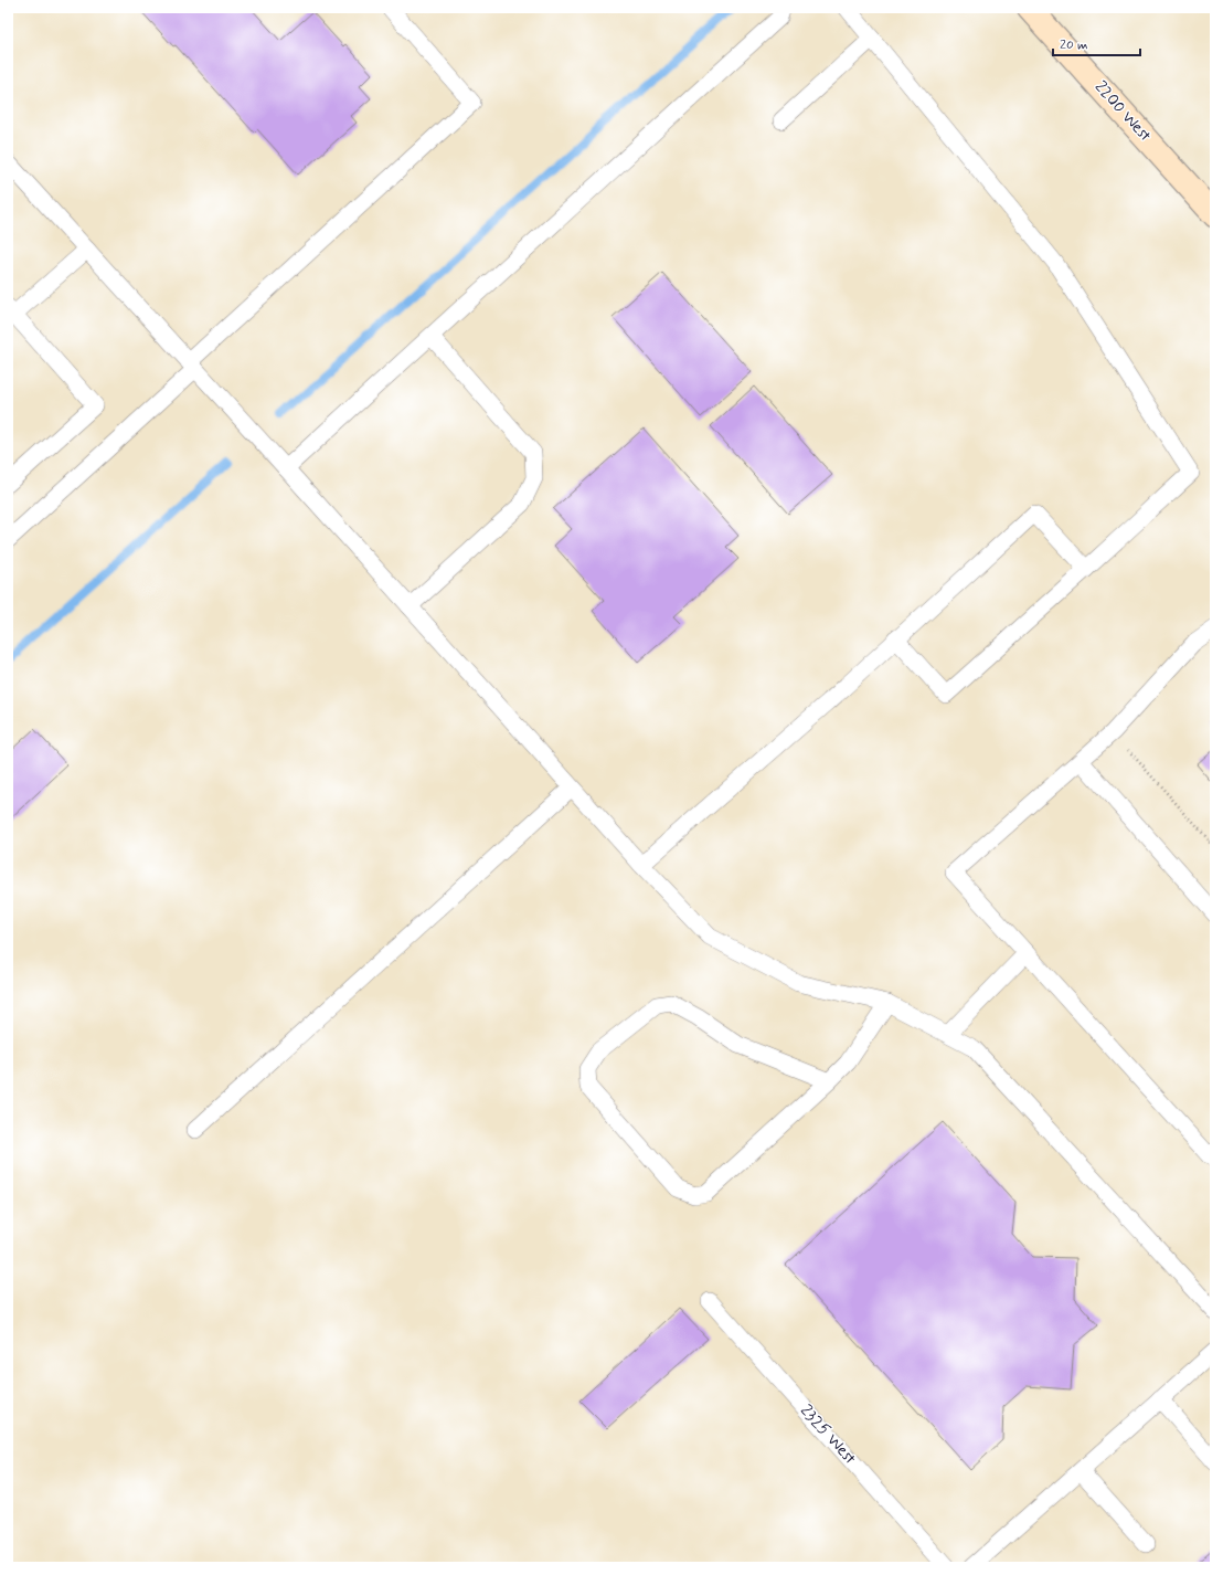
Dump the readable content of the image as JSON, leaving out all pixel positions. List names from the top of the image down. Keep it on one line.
{"streets":{"street":["2200 West"],"lane":["2325 West"]},"scale_bar":"20 m"}
